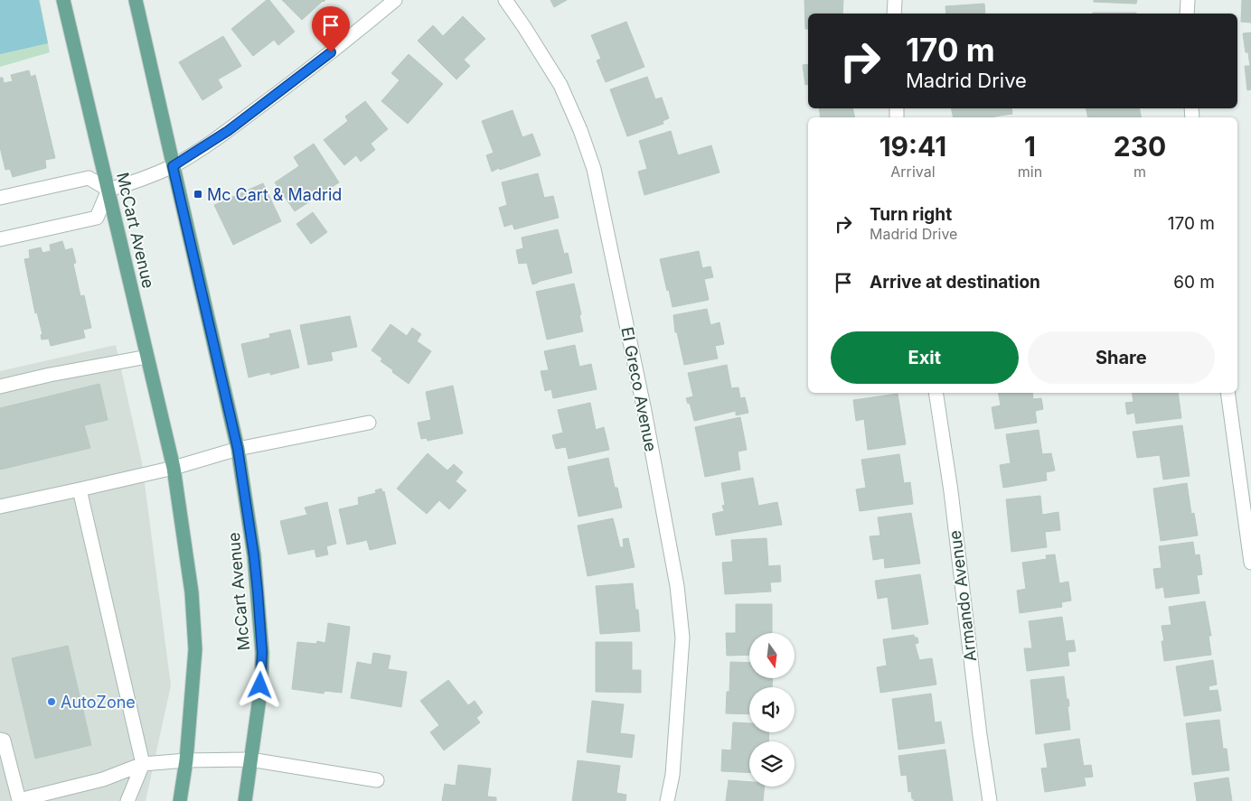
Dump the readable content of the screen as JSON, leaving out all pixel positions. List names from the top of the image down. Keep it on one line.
{"streets":{"main road":["McCart Avenue"],"street":["El Greco Avenue","Armando Avenue"]},"places":{"transit":["Mc Cart & Madrid"],"other":["AutoZone"]},"north":"bottom","page":{"turn":["170 m","Madrid Drive"],"eta":["19:41","Arrival","1","min","230","m"],"list":[{"name":"Turn right","note":"Madrid Drive","value":"170 m"},{"name":"Arrive at destination","value":"60 m"}],"buttons":["Exit","Share"]}}
